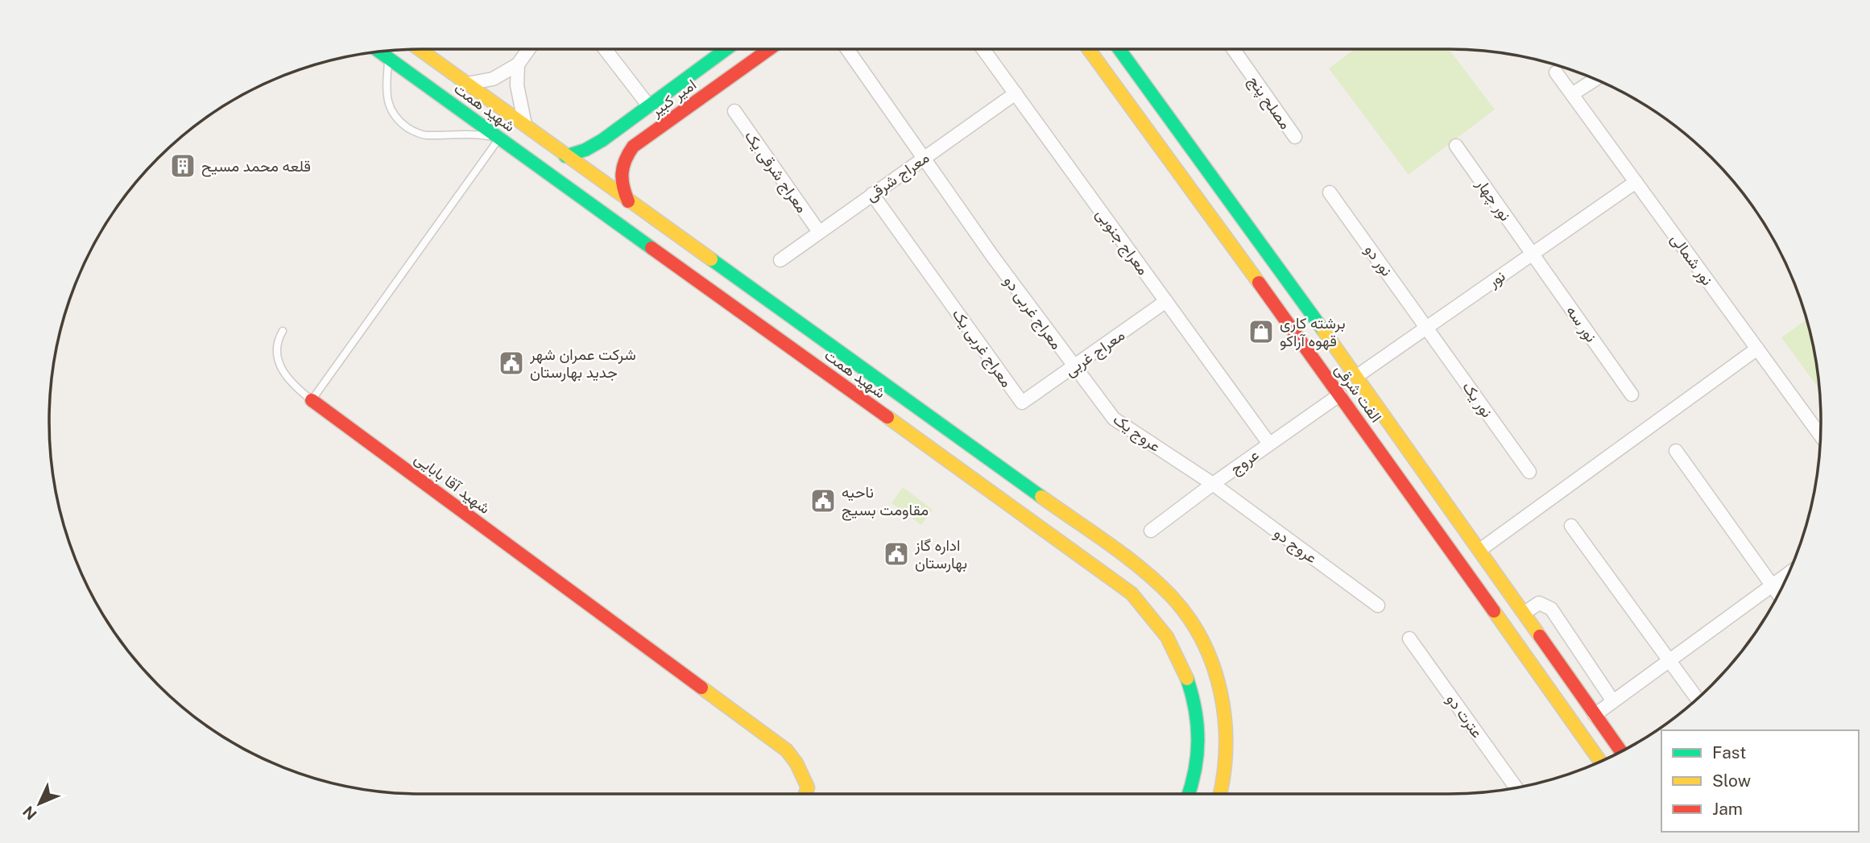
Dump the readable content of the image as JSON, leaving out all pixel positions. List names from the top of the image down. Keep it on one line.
{"streets":{"street":["امیر کبیر","مصلح پنج","شهید همت","معراج شرقی یک","معراج شرقی","نور چهار","معراج جنوبی","نور شمالی","نور دو","نور","معراج غربی دو","نور سه","معراج غربی یک","معراج غربی","الفت شرقی","نور یک","عروج یک","عروج","شهید آقا بابایی","عروج دو","عترت دو"]},"crossings":[["امیر کبیر","شهید همت"],["معراج شرقی یک","معراج شرقی"],["معراج شرقی","معراج جنوبی"],["معراج شرقی","معراج غربی دو"],["معراج شرقی","معراج غربی یک"],["نور چهار","نور"],["نور چهار","نور سه"],["معراج جنوبی","معراج غربی"],["معراج جنوبی","عروج"],["نور شمالی","نور"],["نور دو","نور"],["نور دو","نور یک"],["نور","نور سه"],["نور","الفت شرقی"],["نور","نور یک"],["معراج غربی دو","معراج غربی"],["معراج غربی دو","عروج یک"],["معراج غربی یک","معراج غربی"],["معراج غربی","عروج یک"],["الفت شرقی","عروج"],["عروج یک","عروج"],["عروج یک","عروج دو"],["عروج","عروج دو"]],"places":{"building":["قلعه محمد مسیح"],"shop":["برشته کاری قهوه آراکو"],"public building":["شرکت عمران شهر جدید بهارستان","ناحیه مقاومت بسیج","اداره گاز بهارستان"]},"legend":["Fast","Slow","Jam"],"north":"bottom left"}
